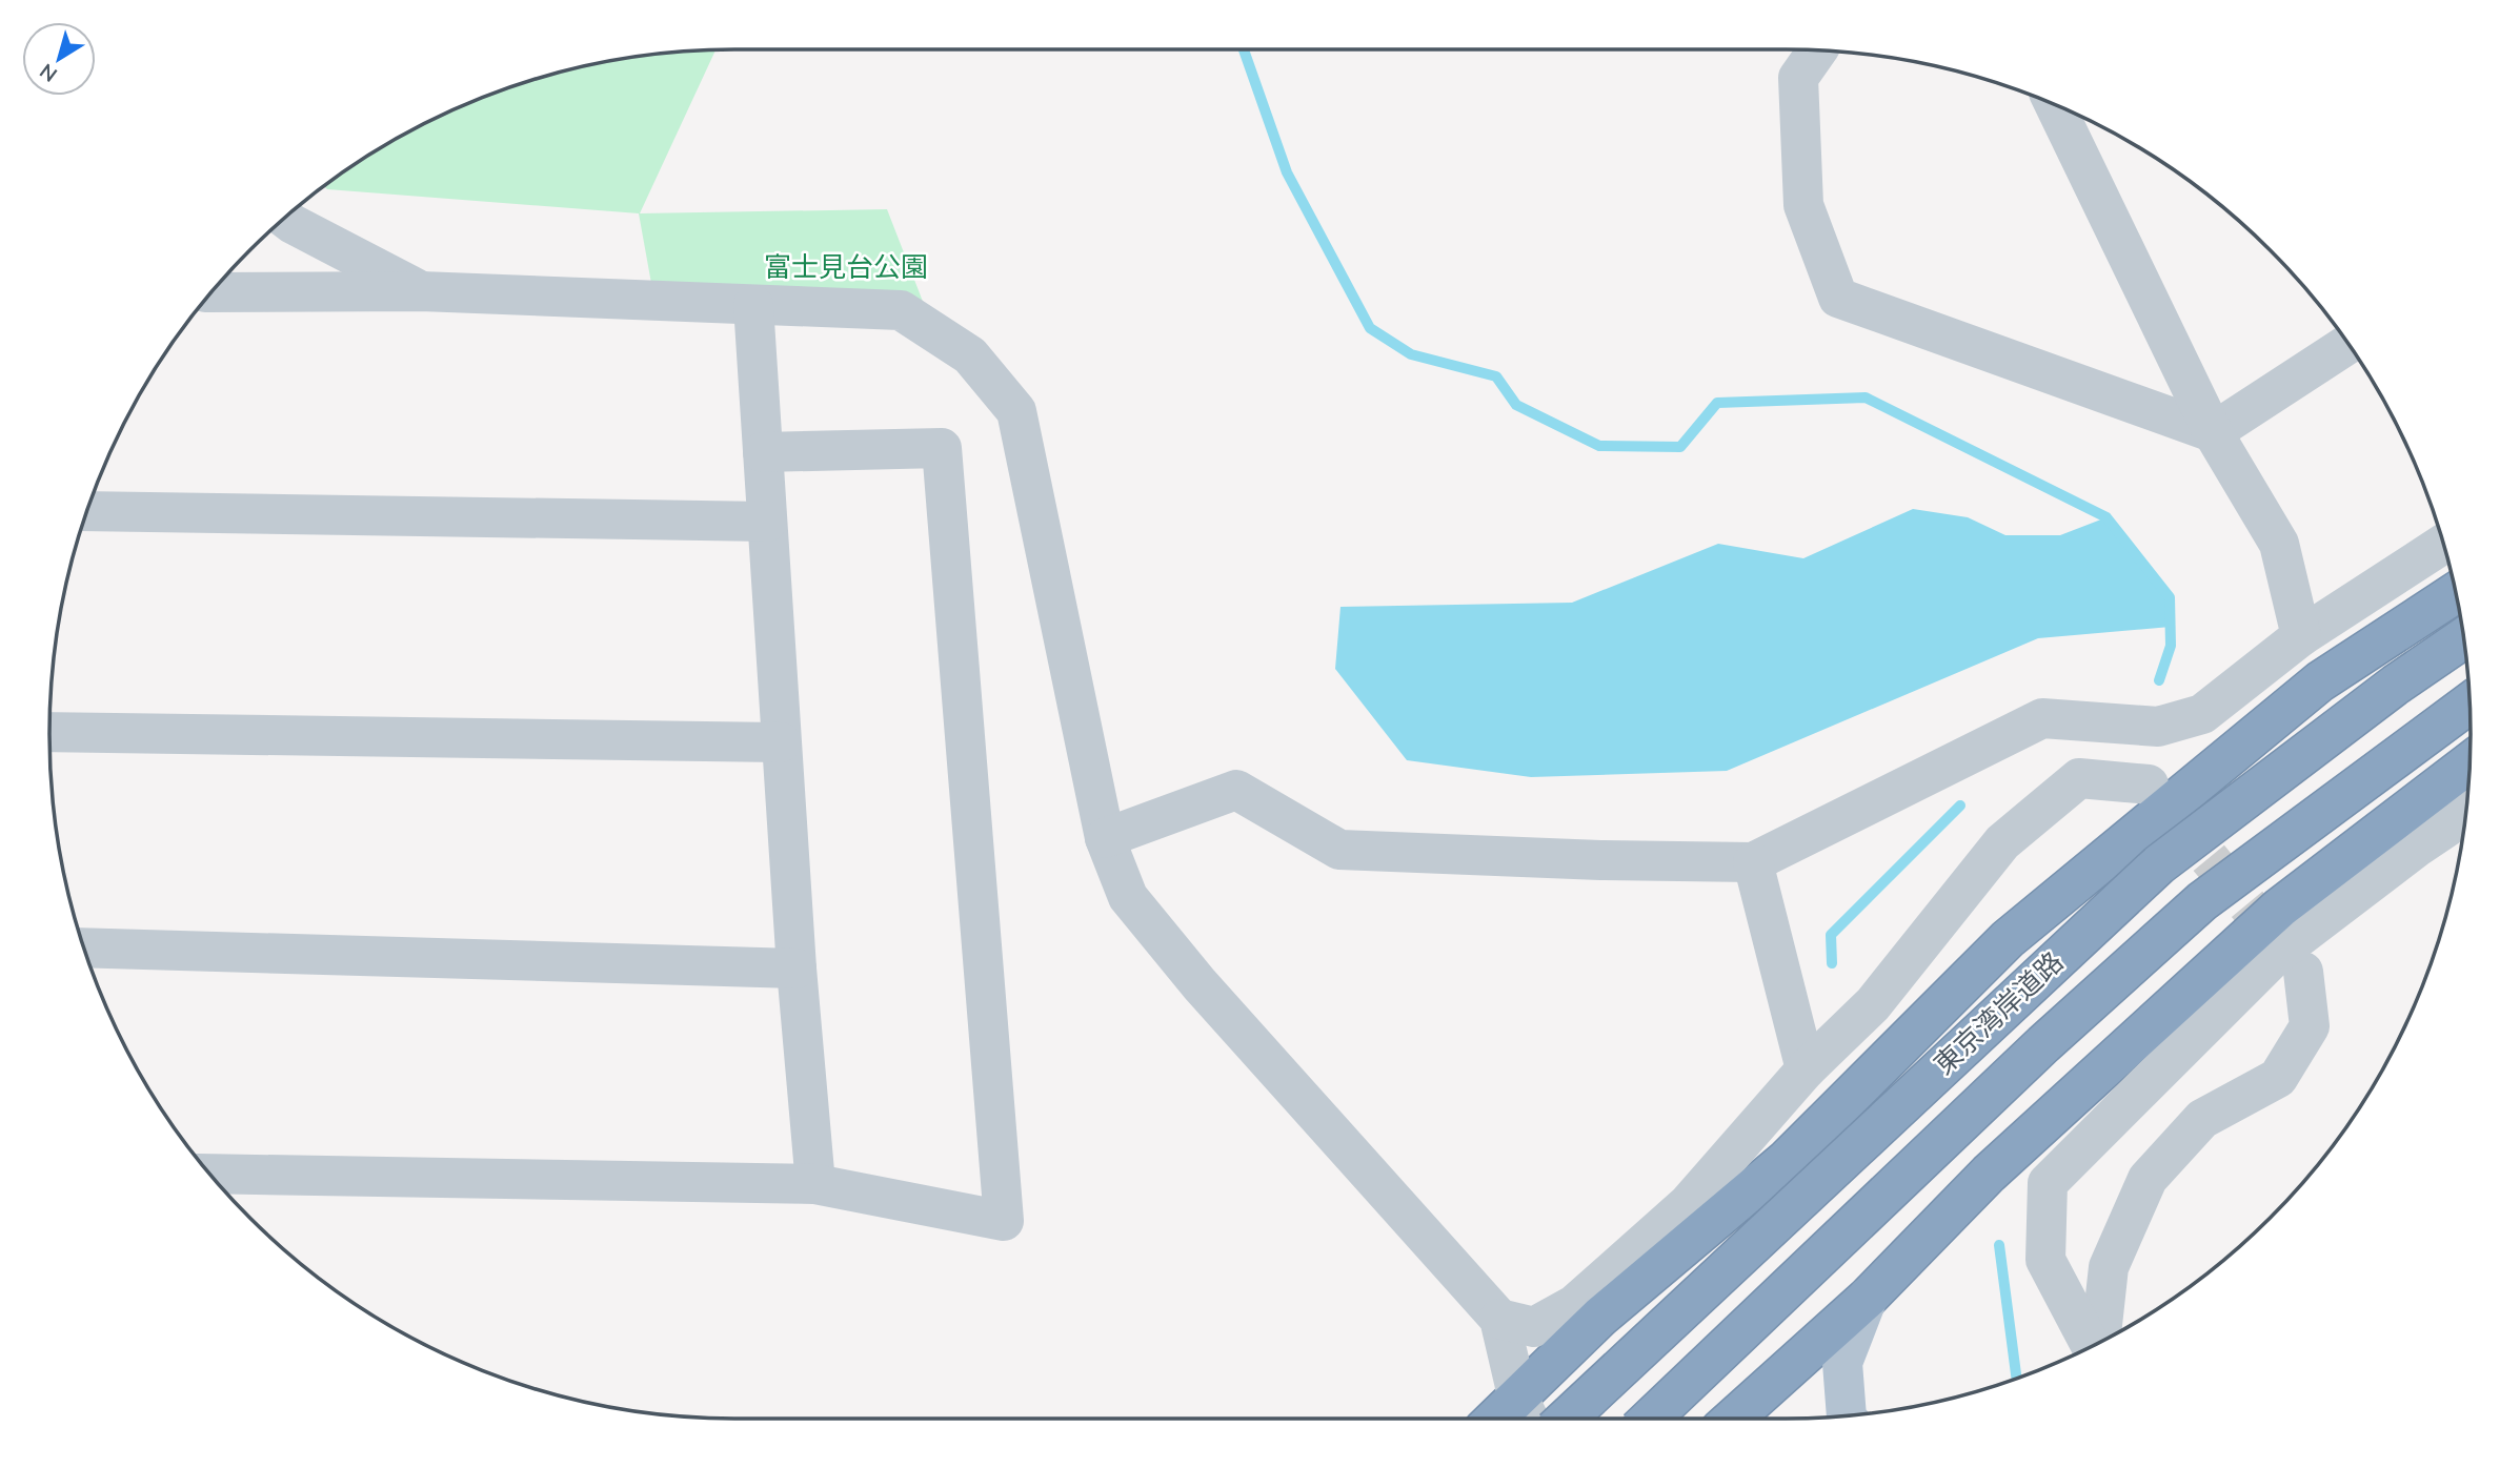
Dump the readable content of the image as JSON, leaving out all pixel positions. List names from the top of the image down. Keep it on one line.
{"streets":{"highway":["東京湾岸道路"]},"parks":["富士見台公園"],"north":"bottom left"}
